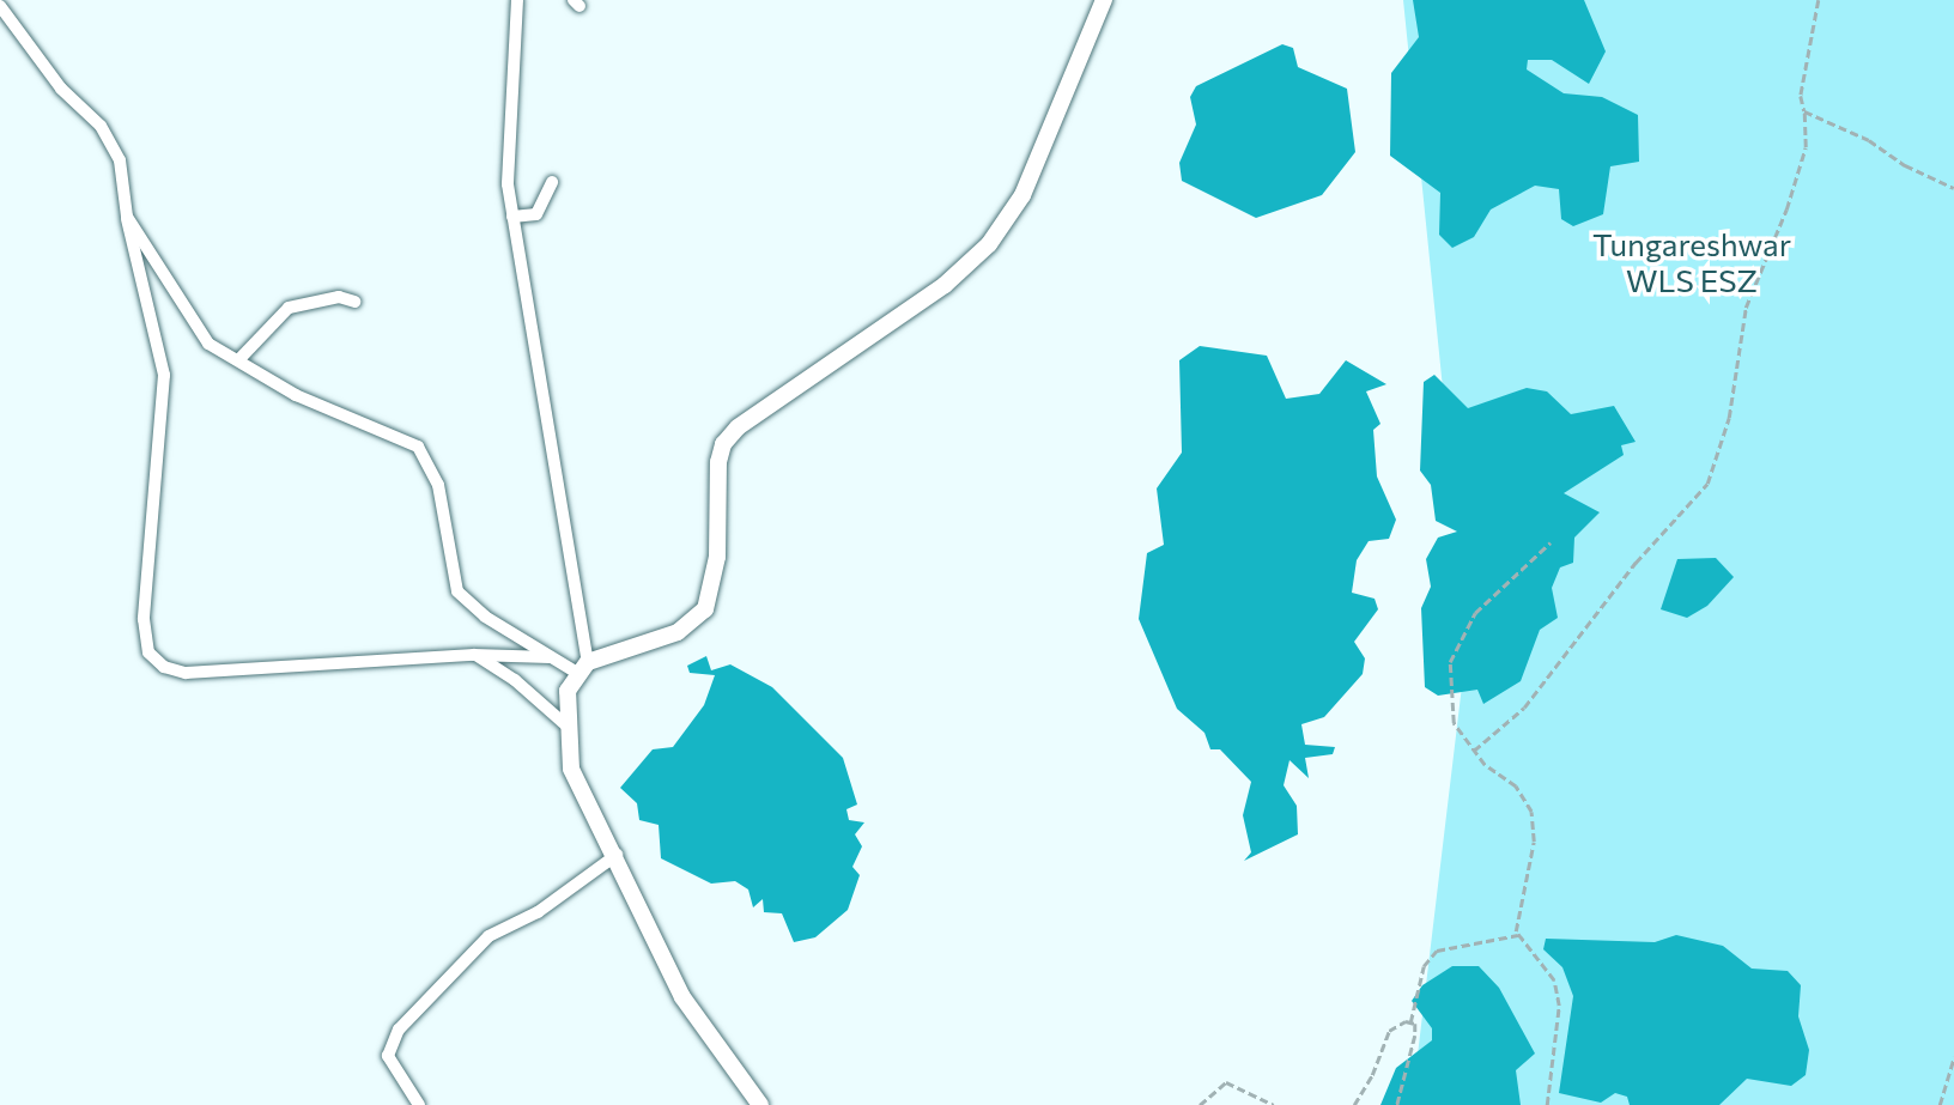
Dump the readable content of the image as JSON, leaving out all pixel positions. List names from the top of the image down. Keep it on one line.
{"parks":["Tungareshwar WLS ESZ"]}
